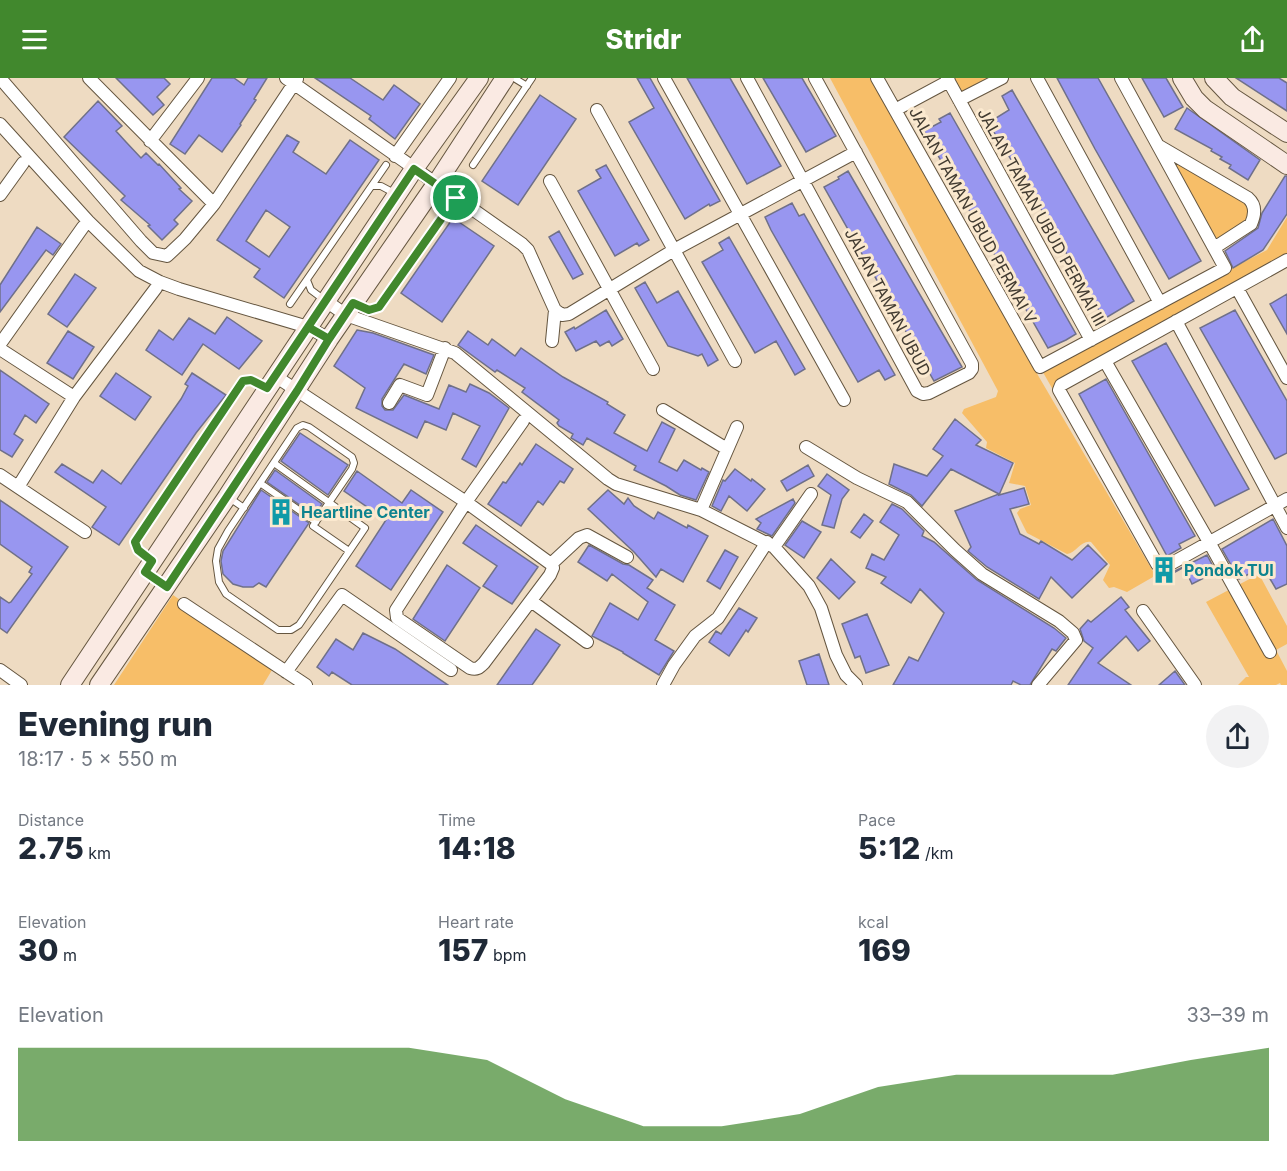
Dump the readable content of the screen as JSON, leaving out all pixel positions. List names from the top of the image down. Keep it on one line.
{"streets":{"street":["JALAN TAMAN UBUD PERMAI V","JALAN TAMAN UBUD PERMAI III","JALAN TAMAN UBUD"]},"crossings":[["JALAN TAMAN UBUD PERMAI V","JALAN TAMAN UBUD PERMAI III"]],"places":{"building":["Heartline Center","Pondok TUI"]},"page":{"header":"Stridr","heading":["Evening run","18:17 · 5 × 550 m"],"stats":[["Distance","2.75 km"],["Time","14:18"],["Pace","5:12 /km"],["Elevation","30 m"],["Heart rate","157 bpm"],["kcal","169"]],"chart":["Elevation","33–39 m"]}}
